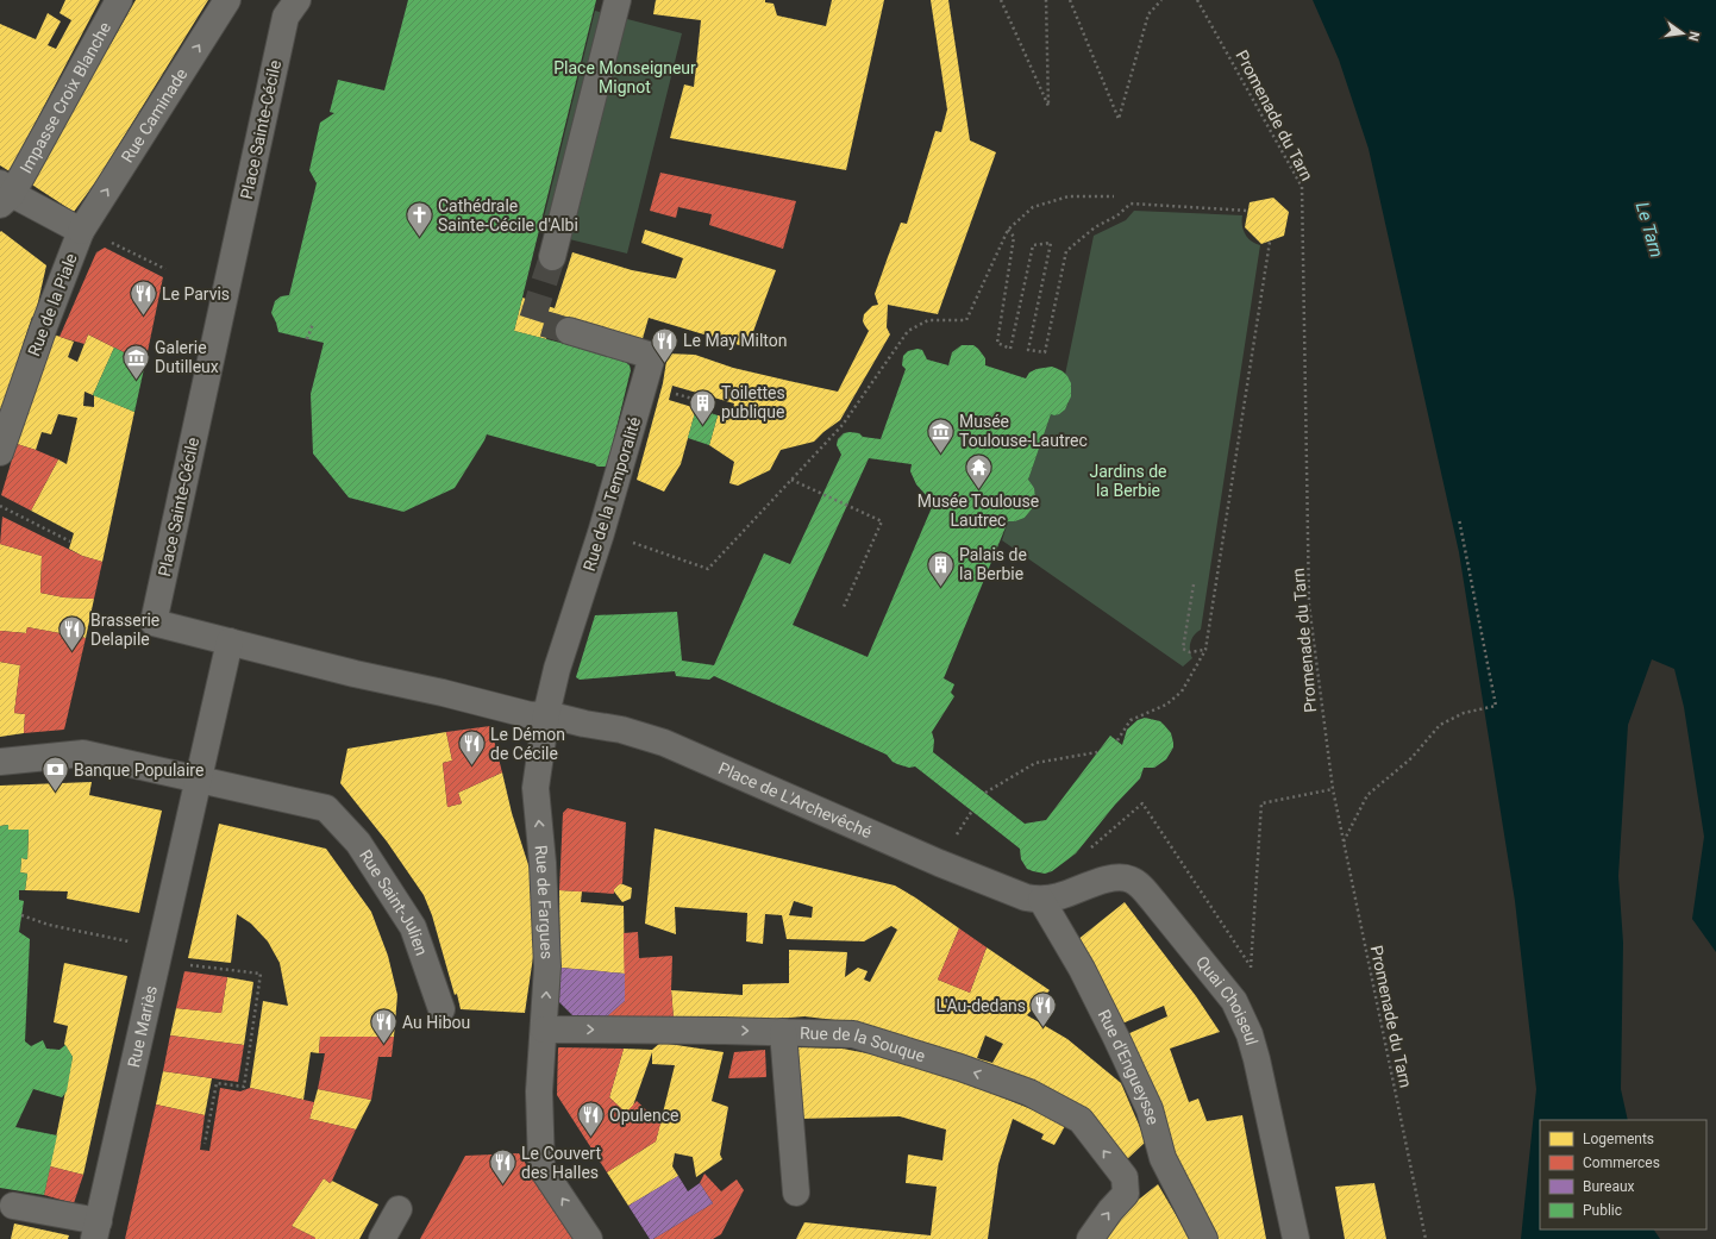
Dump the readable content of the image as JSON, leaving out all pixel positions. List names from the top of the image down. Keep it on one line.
{"streets":{"street":["Impasse Croix Blanche","Rue Caminade","Place Sainte-Cécile","Rue de la Piale","Rue de la Temporalité","Place de L'Archevêché","Rue de Fargues","Rue Saint-Julien","Quai Choiseul","Rue Mariès","Rue de la Souque","Rue d'Engueysse"],"path":["Promenade du Tarn"]},"crossings":[["Impasse Croix Blanche","Rue de la Piale"],["Rue Caminade","Rue de la Piale"],["Place Sainte-Cécile","Rue de la Temporalité"],["Place Sainte-Cécile","Place de L'Archevêché"],["Place Sainte-Cécile","Rue de Fargues"],["Place Sainte-Cécile","Rue Mariès"],["Rue de la Temporalité","Place de L'Archevêché"],["Rue de la Temporalité","Rue de Fargues"],["Place de L'Archevêché","Rue de Fargues"],["Place de L'Archevêché","Quai Choiseul"],["Place de L'Archevêché","Rue d'Engueysse"],["Rue de Fargues","Rue de la Souque"],["Rue Saint-Julien","Rue Mariès"],["Quai Choiseul","Rue d'Engueysse"]],"one_way":["Rue Caminade","Rue de Fargues"],"water":["Le Tarn"],"parks":["Place Monseigneur Mignot","Jardins de la Berbie"],"places":{"church":["Cathédrale Sainte-Cécile d'Albi"],"restaurant":["Le Parvis","Le May Milton","Brasserie Delapile","Le Démon de Cécile","L'Au-dedans","Au Hibou","Opulence","Le Couvert des Halles"],"museum":["Galerie Dutilleux","Musée Toulouse-Lautrec"],"building":["Toilettes publique","Palais de la Berbie"],"temple":["Musée Toulouse Lautrec"],"bank":["Banque Populaire"]},"legend":["Logements","Commerces","Bureaux","Public"],"north":"right"}
